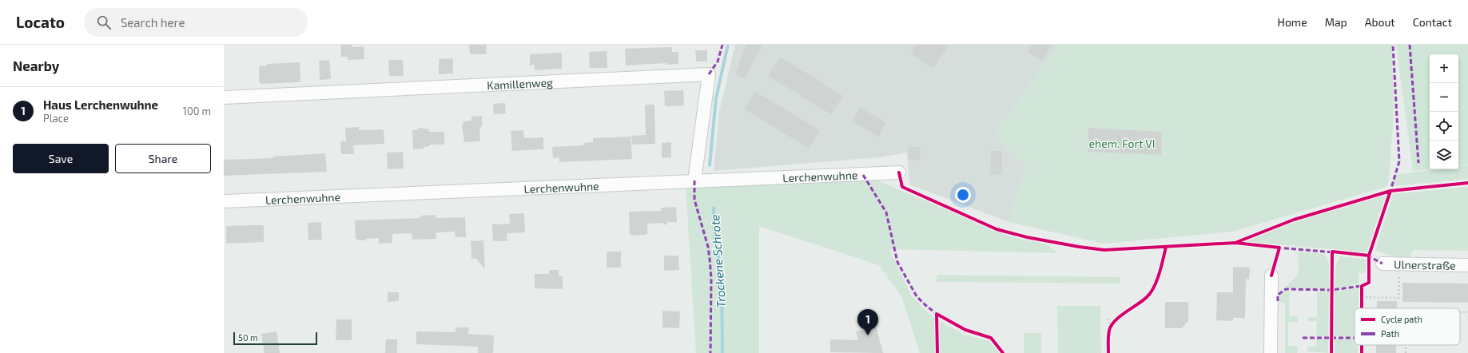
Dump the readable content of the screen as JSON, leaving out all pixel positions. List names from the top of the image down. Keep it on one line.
{"streets":{"street":["Kamillenweg","Lerchenwuhne","Ulnerstraße"]},"crossings":[["Kamillenweg","Lerchenwuhne"]],"water":["Trockene Schrote"],"parks":["ehem. Fort VI"],"legend":["Cycle path","Path"],"scale_bar":"50 m","page":{"header":"Locato","search":"Search here","nav":["Home","Map","About","Contact"],"heading":"Nearby","map_buttons":["+","−"],"list":[{"mark":"1","name":"Haus Lerchenwuhne","note":"Place","value":"100 m"}],"buttons":["Save","Share"],"pins":"1","scale":"50 m"}}
